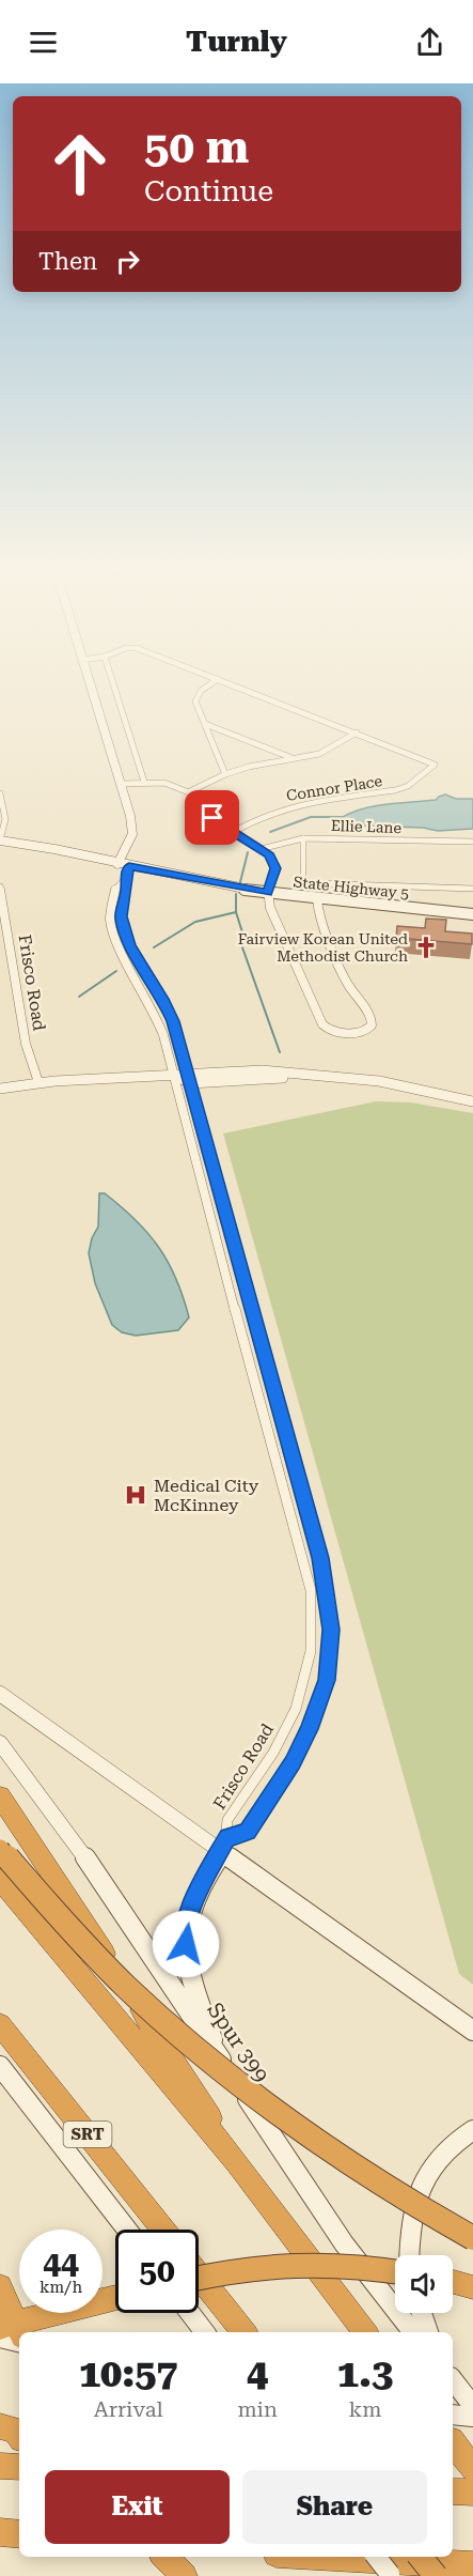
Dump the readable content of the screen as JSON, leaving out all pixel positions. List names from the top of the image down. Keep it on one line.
{"streets":{"highway":["SRT"],"main road":["State Highway 5","Spur 399"],"street":["Connor Place","Ellie Lane","Frisco Road"]},"places":{"church":["Fairview Korean United Methodist Church"],"hospital":["Medical City McKinney"]},"page":{"header":"Turnly","turn":["50 m","Continue"],"then":"Then","speed":"44 km/h","limit":"50","eta":["10:57","Arrival","4","min","1.3","km"],"buttons":["Exit","Share"]}}
